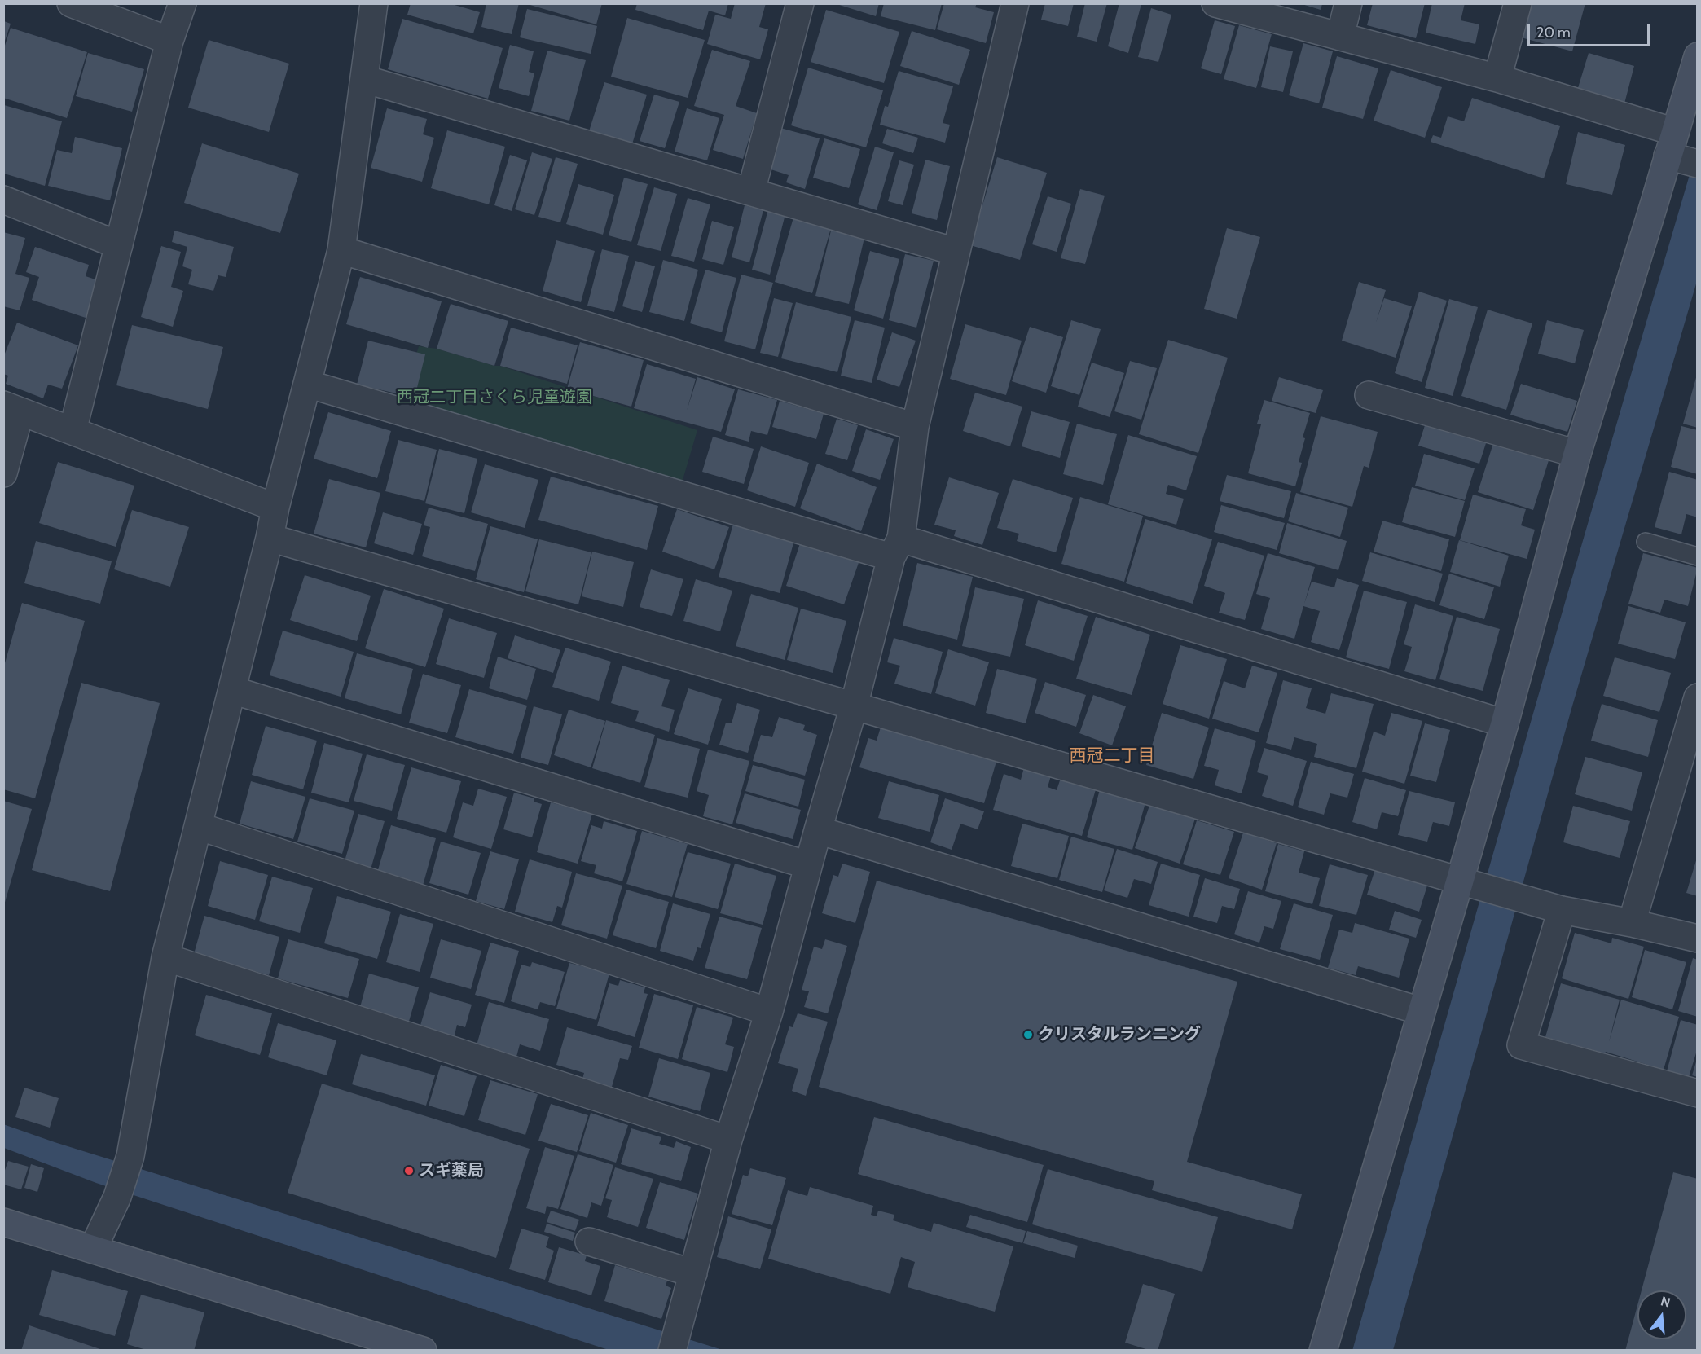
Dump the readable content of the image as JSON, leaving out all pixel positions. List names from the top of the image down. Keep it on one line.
{"districts":["西冠二丁目"],"parks":["西冠二丁目さくら児童遊園"],"places":["クリスタルランニング","スギ薬局"],"scale_bar":"20 m","north":"top"}
